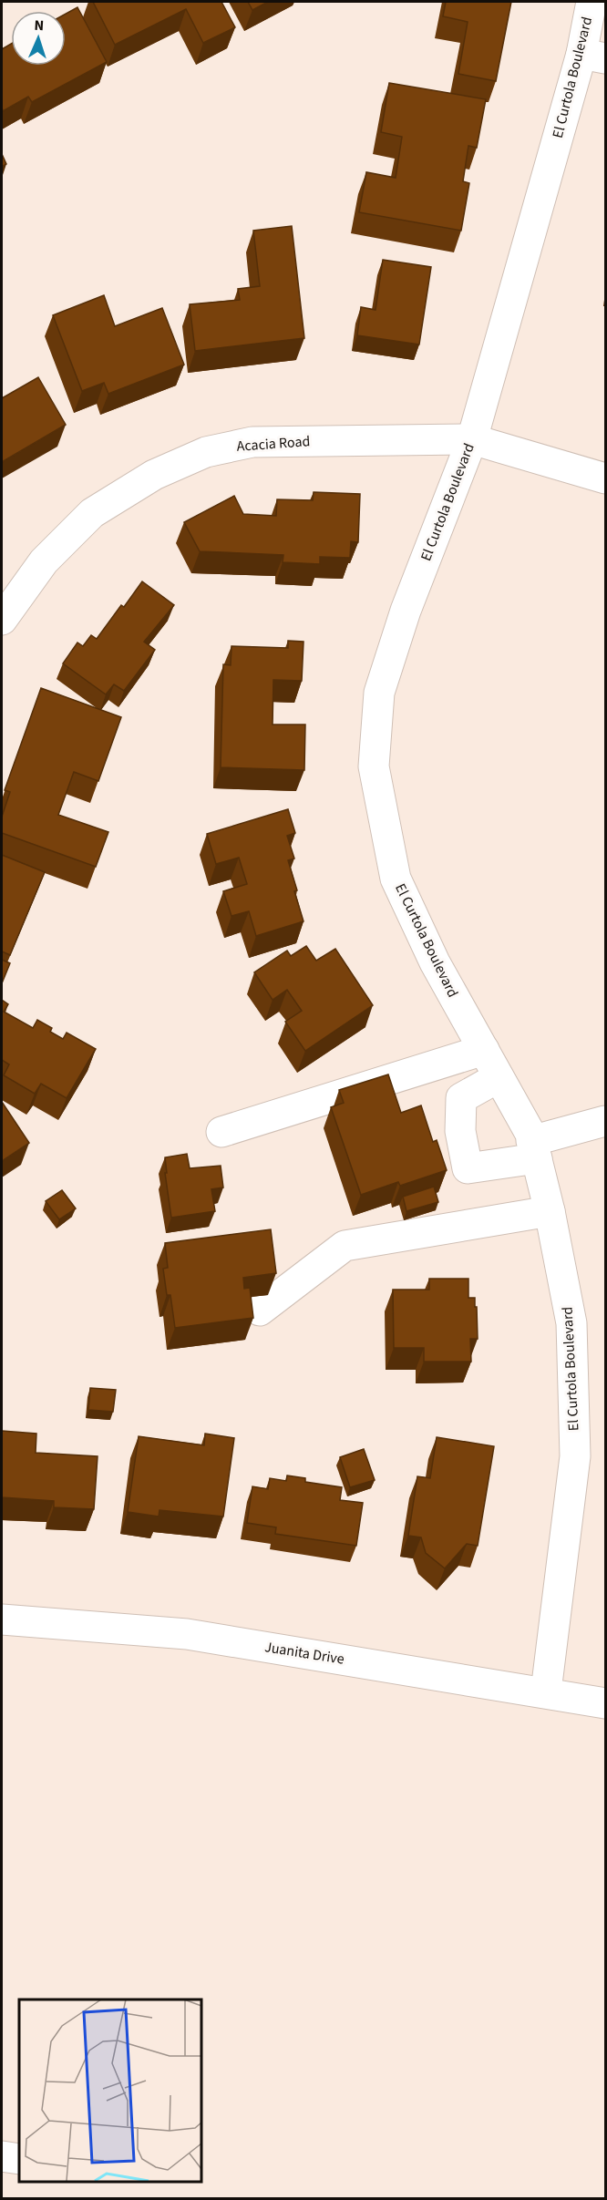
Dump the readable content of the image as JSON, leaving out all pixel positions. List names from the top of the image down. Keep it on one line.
{"streets":{"street":["El Curtola Boulevard","Acacia Road","Juanita Drive"]},"crossings":[["El Curtola Boulevard","Acacia Road"],["El Curtola Boulevard","Juanita Drive"]],"north":"top"}
